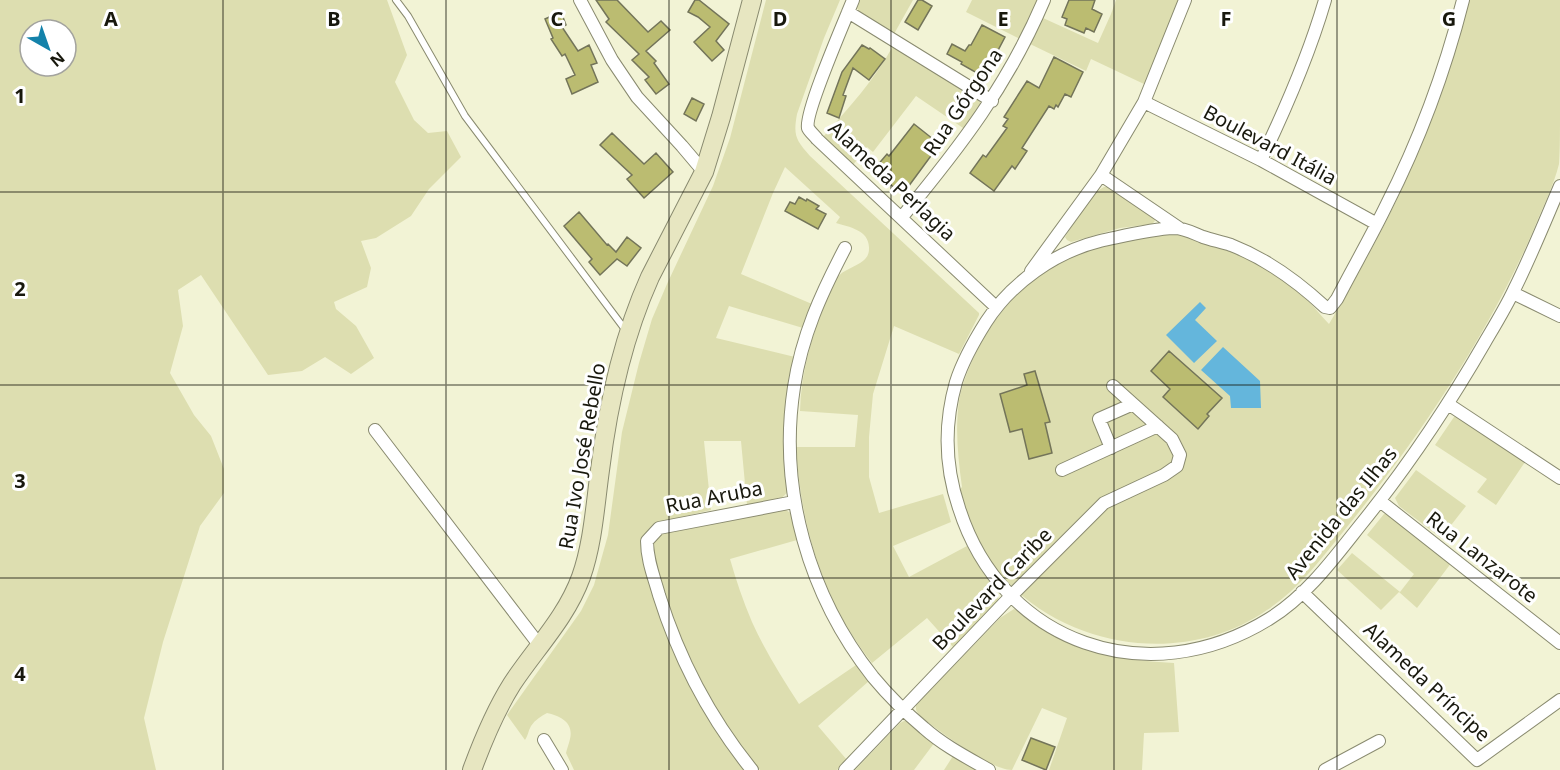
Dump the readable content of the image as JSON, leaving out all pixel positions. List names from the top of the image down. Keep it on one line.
{"streets":{"street":["Rua Górgona","Boulevard Itália","Alameda Perlagia","Rua Ivo José Rebello","Rua Aruba","Avenida das Ilhas","Rua Lanzarote","Boulevard Caribe","Alameda Príncipe"]},"crossings":[["Rua Górgona","Alameda Perlagia"],["Boulevard Itália","Avenida das Ilhas"],["Alameda Perlagia","Avenida das Ilhas"],["Avenida das Ilhas","Rua Lanzarote"],["Avenida das Ilhas","Boulevard Caribe"],["Avenida das Ilhas","Alameda Príncipe"]],"north":"bottom right","grid":{"columns":["A","B","C","D","E","F","G"],"rows":["1","2","3","4"]}}
